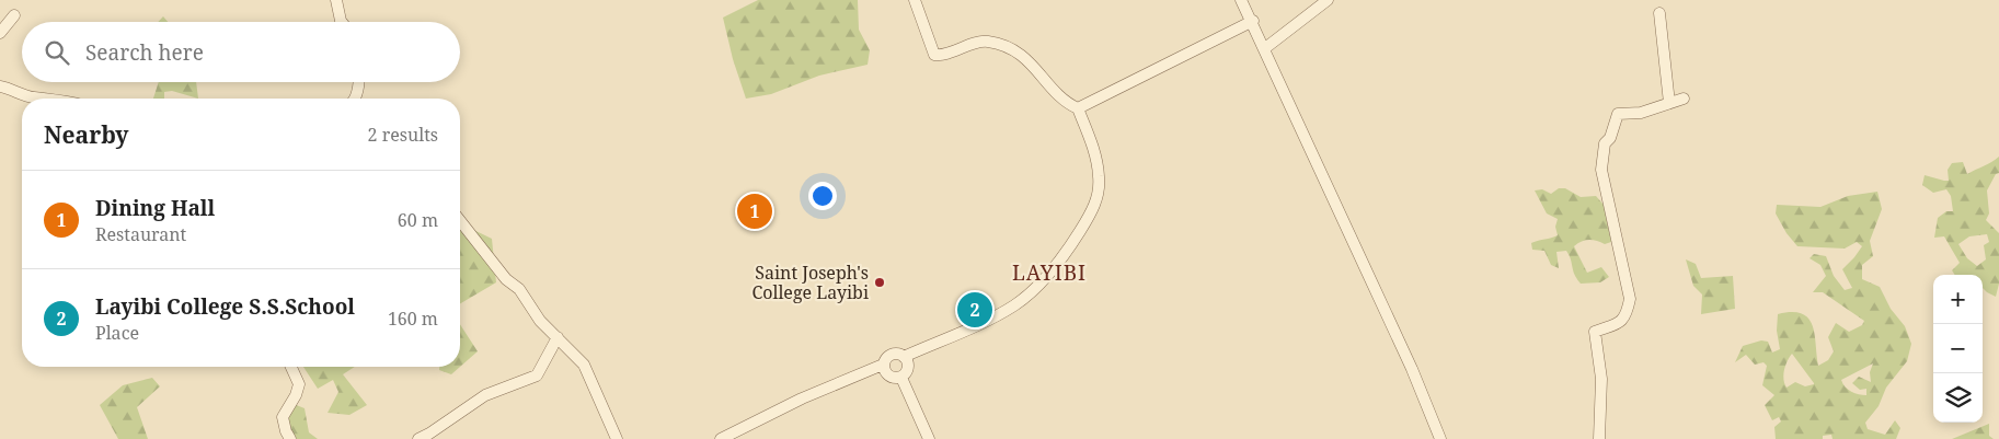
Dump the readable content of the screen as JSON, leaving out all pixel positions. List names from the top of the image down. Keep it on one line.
{"districts":["LAYIBI"],"places":["Saint Joseph's College Layibi"],"page":{"search":"Search here","heading":["Nearby","2 results"],"list":[{"mark":"1","name":"Dining Hall","note":"Restaurant","value":"60 m"},{"mark":"2","name":"Layibi College S.S.School","note":"Place","value":"160 m"}],"pins":["1","2"],"map_buttons":["+","−"]}}
